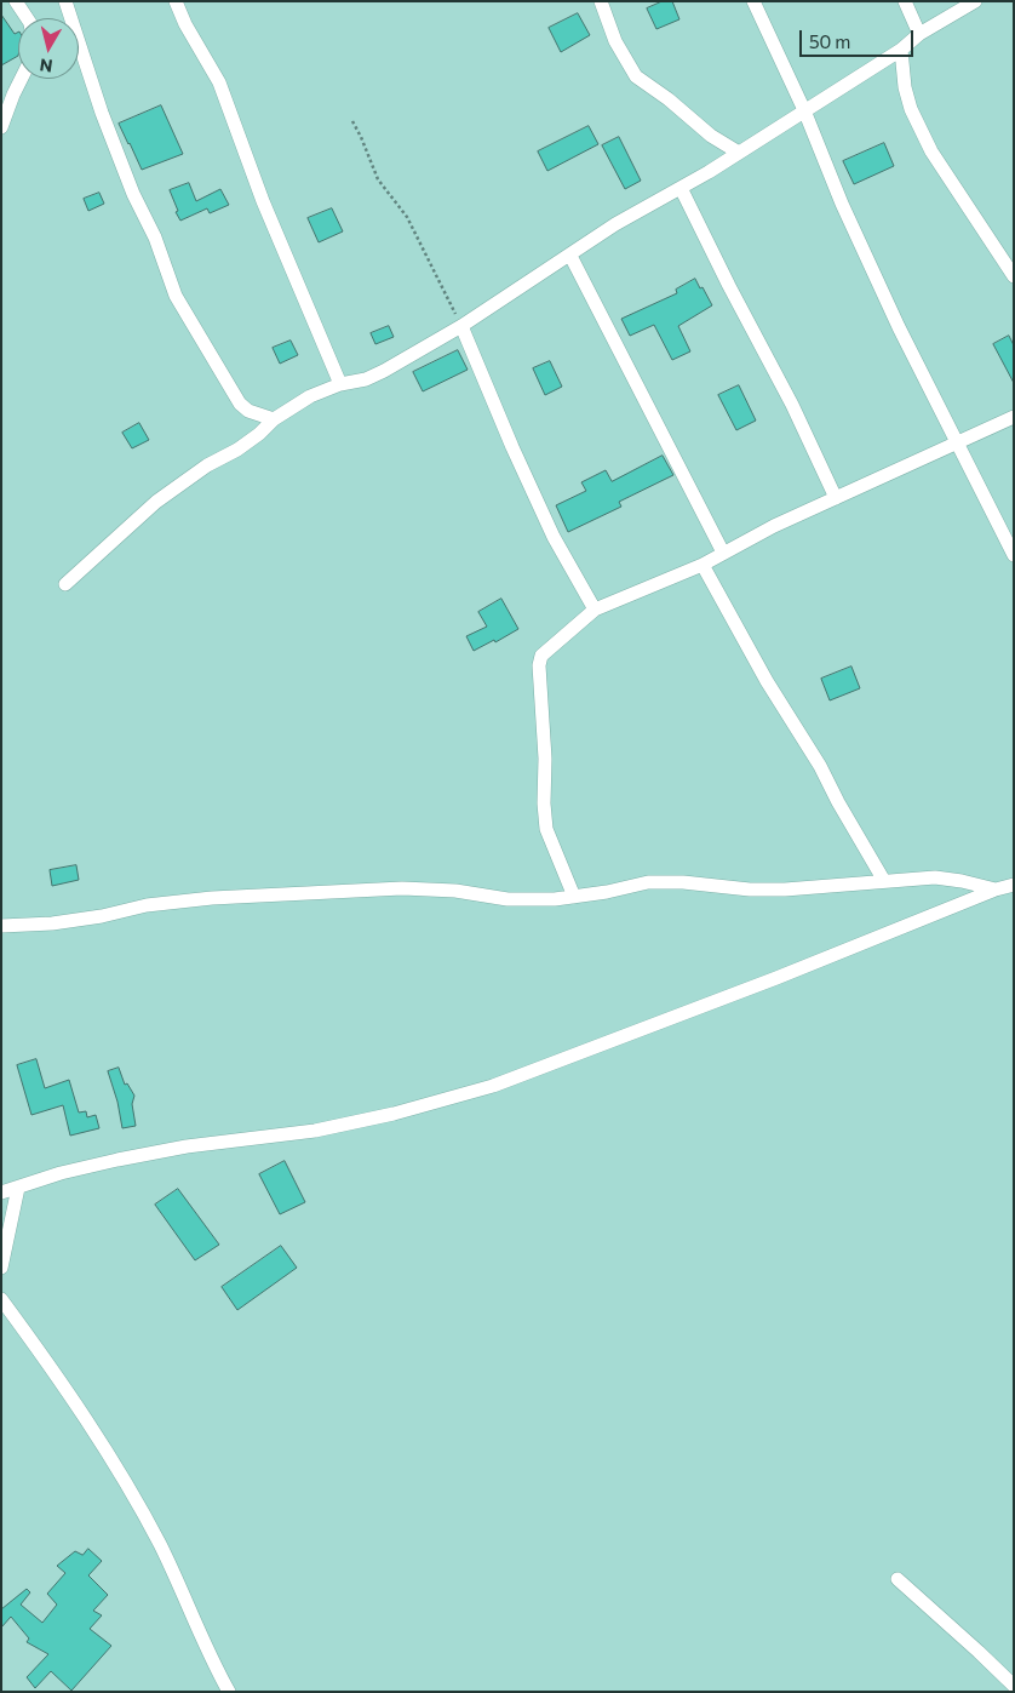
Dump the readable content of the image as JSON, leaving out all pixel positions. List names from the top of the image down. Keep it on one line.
{"scale_bar":"50 m","north":"bottom"}
